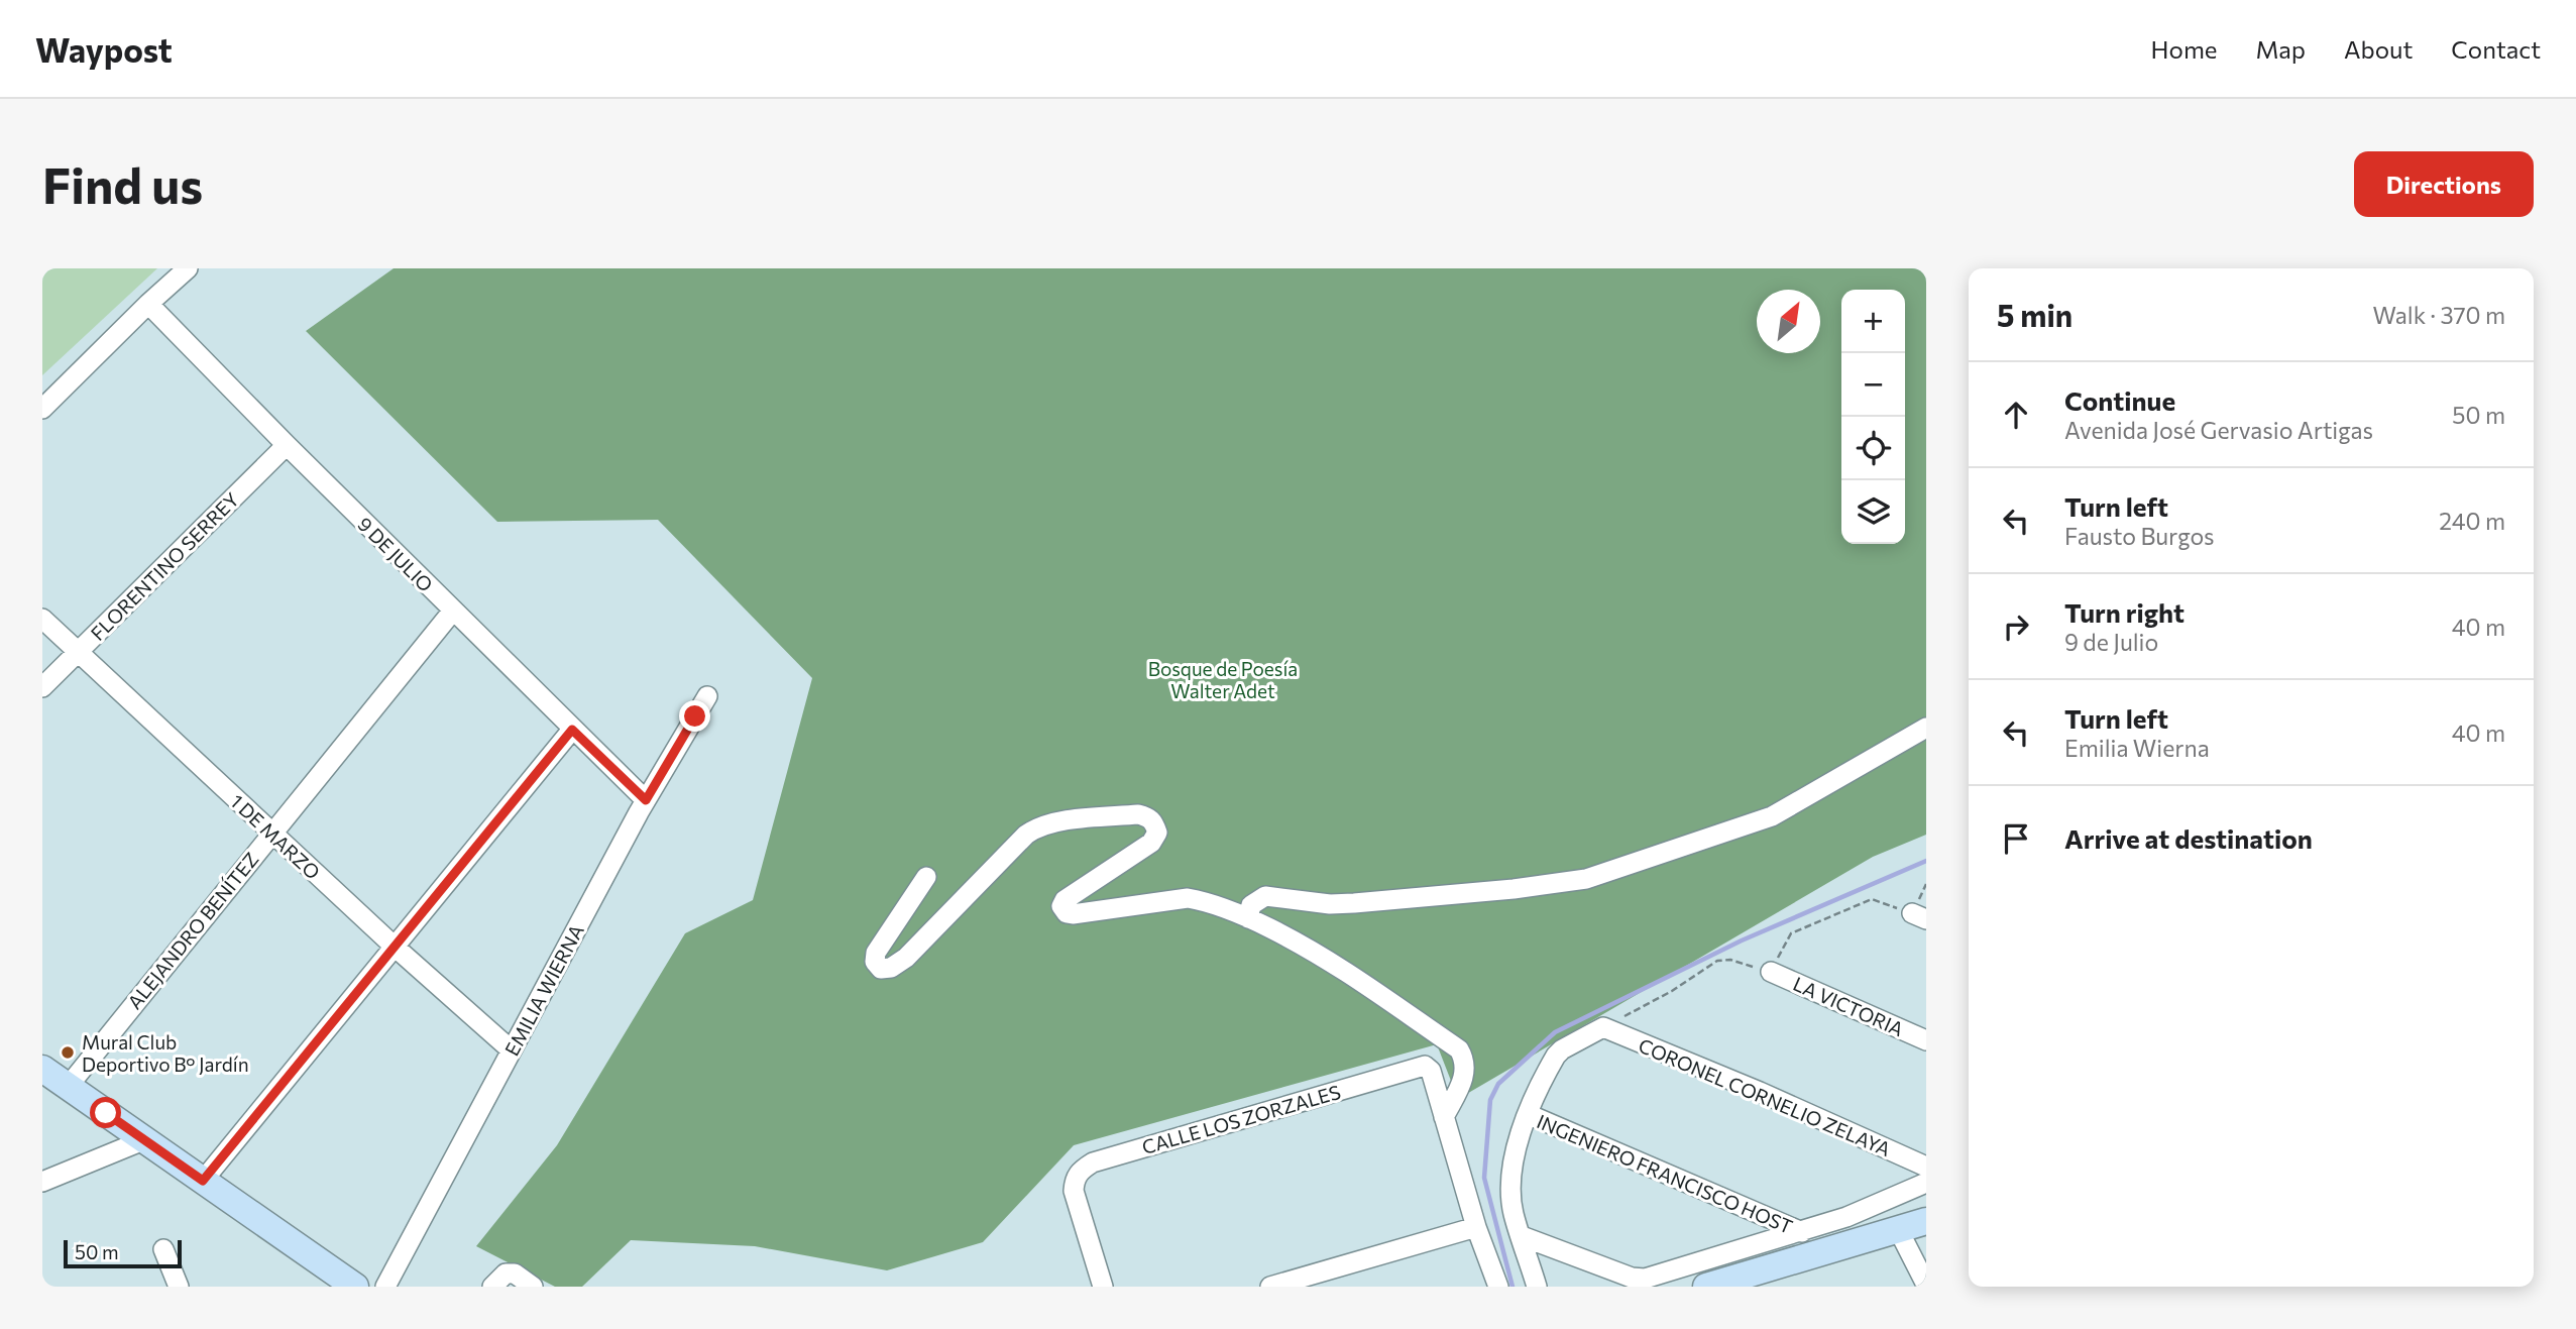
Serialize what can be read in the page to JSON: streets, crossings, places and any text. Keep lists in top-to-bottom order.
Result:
{
  "streets": {
    "street": [
      "9 DE JULIO",
      "FLORENTINO SERREY",
      "1 DE MARZO",
      "ALEJANDRO BENÍTEZ",
      "EMILIA WIERNA",
      "LA VICTORIA",
      "CORONEL CORNELIO ZELAYA",
      "CALLE LOS ZORZALES",
      "INGENIERO FRANCISCO HOST"
    ]
  },
  "crossings": [
    ["9 DE JULIO", "FLORENTINO SERREY"],
    ["9 DE JULIO", "ALEJANDRO BENÍTEZ"],
    ["9 DE JULIO", "EMILIA WIERNA"],
    ["FLORENTINO SERREY", "1 DE MARZO"],
    ["1 DE MARZO", "ALEJANDRO BENÍTEZ"],
    ["1 DE MARZO", "EMILIA WIERNA"]
  ],
  "parks": ["Bosque de Poesía Walter Adet"],
  "places": ["Mural Club Deportivo B° Jardín"],
  "scale_bar": "50 m",
  "north": "top right",
  "page": {
    "header": "Waypost",
    "nav": [
      "Home",
      "Map",
      "About",
      "Contact"
    ],
    "buttons": "Directions",
    "title": "Find us",
    "heading": ["5 min", "Walk · 370 m"],
    "map_buttons": ["+", "−"],
    "list": [
      ["Continue", "Avenida José Gervasio Artigas", "50 m"],
      ["Turn left", "Fausto Burgos", "240 m"],
      ["Turn right", "9 de Julio", "40 m"],
      ["Turn left", "Emilia Wierna", "40 m"],
      "Arrive at destination"
    ],
    "scale": "50 m"
  }
}
